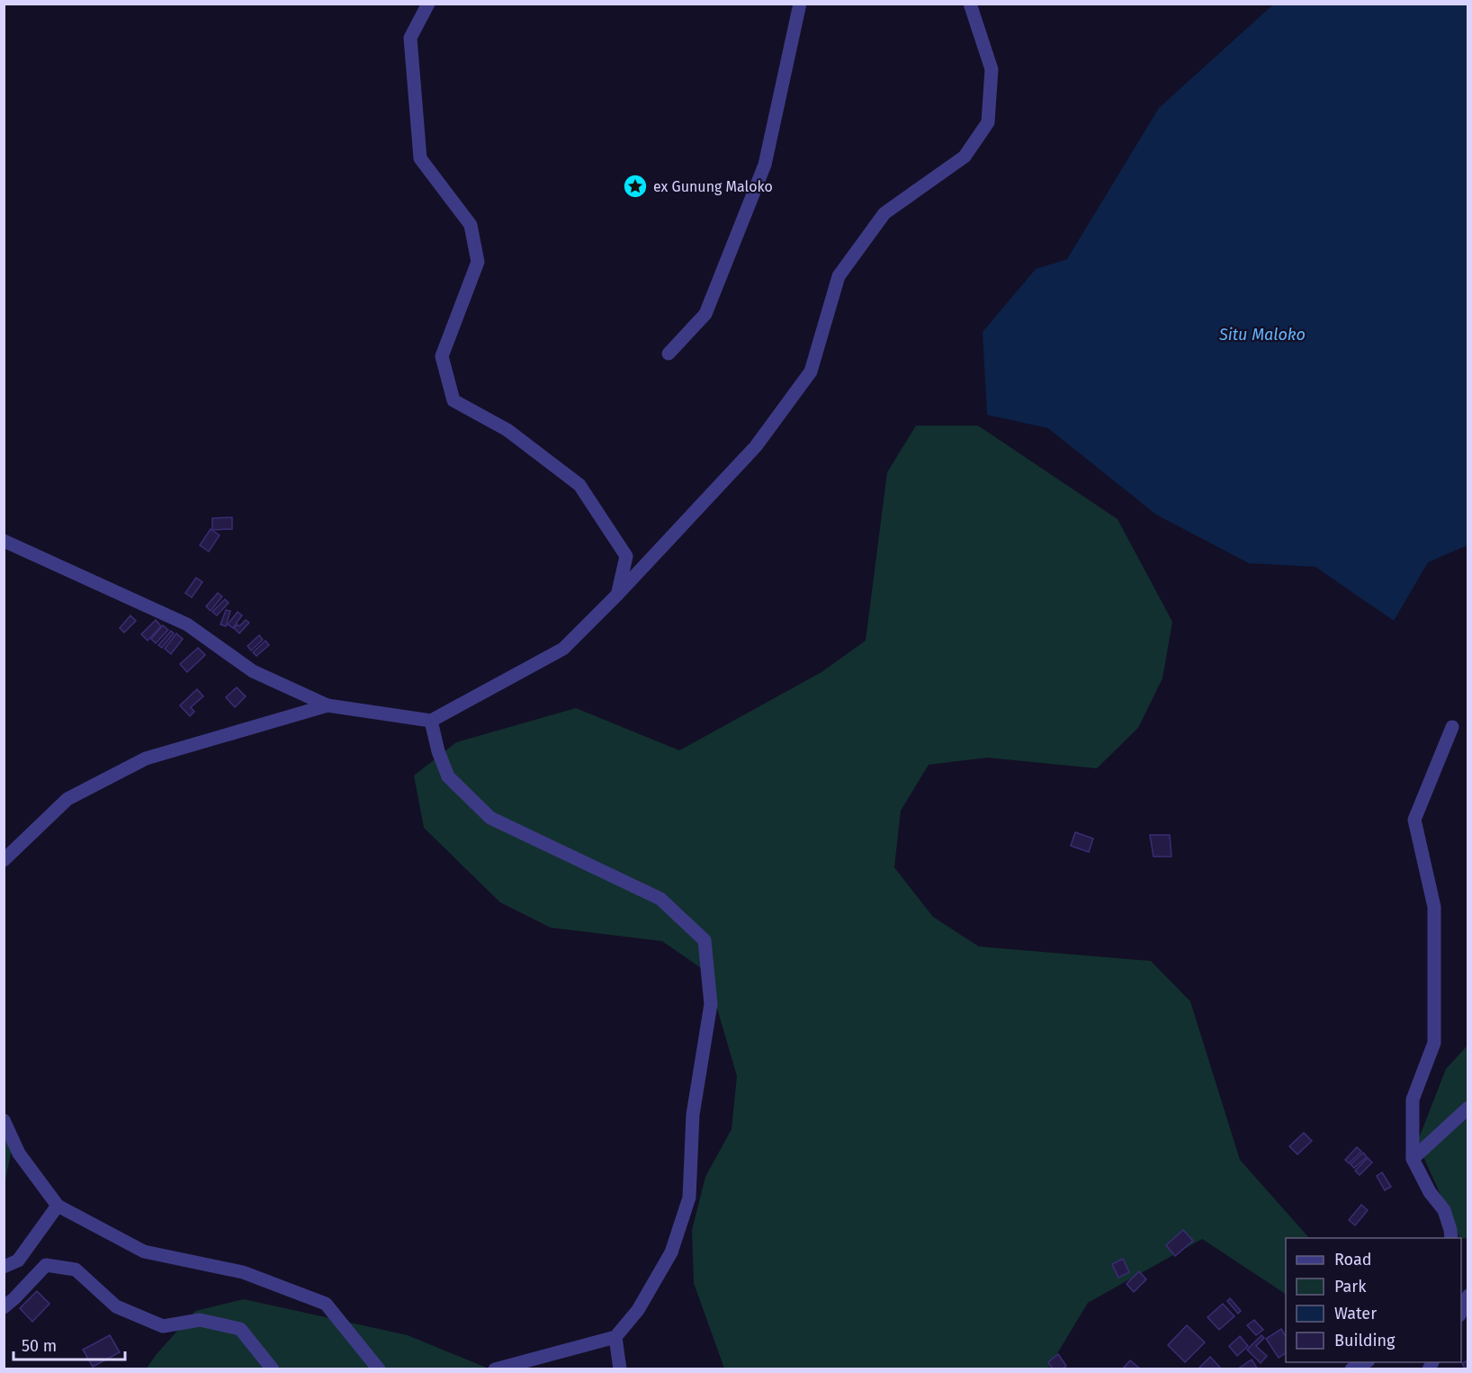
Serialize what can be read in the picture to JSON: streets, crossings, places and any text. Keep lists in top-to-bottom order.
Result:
{
  "water": ["Situ Maloko"],
  "places": {
    "place": ["ex Gunung Maloko"]
  },
  "legend": [
    "Road",
    "Park",
    "Water",
    "Building"
  ],
  "scale_bar": "50 m"
}
